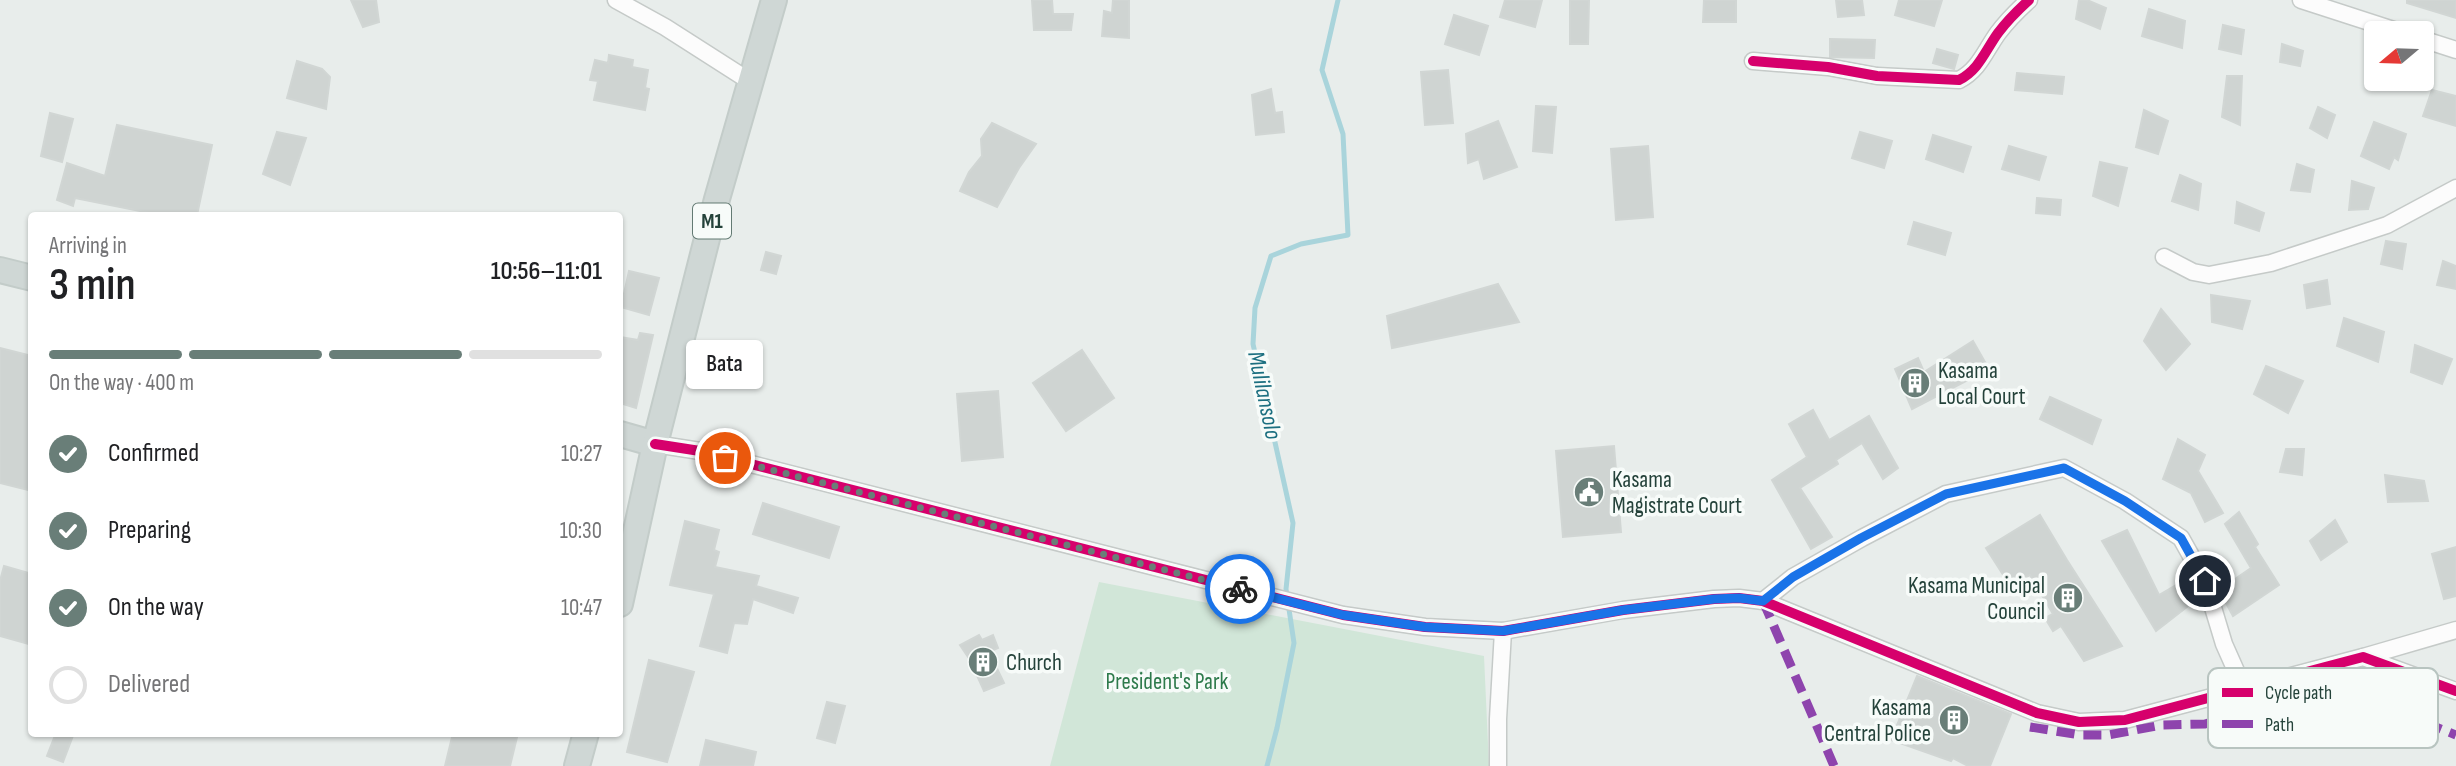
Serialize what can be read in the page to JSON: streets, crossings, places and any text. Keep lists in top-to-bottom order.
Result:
{
  "streets": {
    "main road": ["M1"]
  },
  "water": ["Mulilansolo"],
  "parks": ["President's Park"],
  "places": {
    "building": [
      "Kasama Local Court",
      "Kasama Municipal Council",
      "Church",
      "Kasama Central Police"
    ],
    "other": ["Bata"],
    "public building": ["Kasama Magistrate Court"]
  },
  "legend": ["Cycle path", "Path"],
  "north": "left",
  "page": {
    "heading": ["3 min", "Arriving in", "10:56–11:01"],
    "bar": "On the way · 400 m",
    "bubble": "Bata",
    "list": [
      ["Confirmed", "10:27"],
      ["Preparing", "10:30"],
      ["On the way", "10:47"],
      "Delivered"
    ]
  }
}
